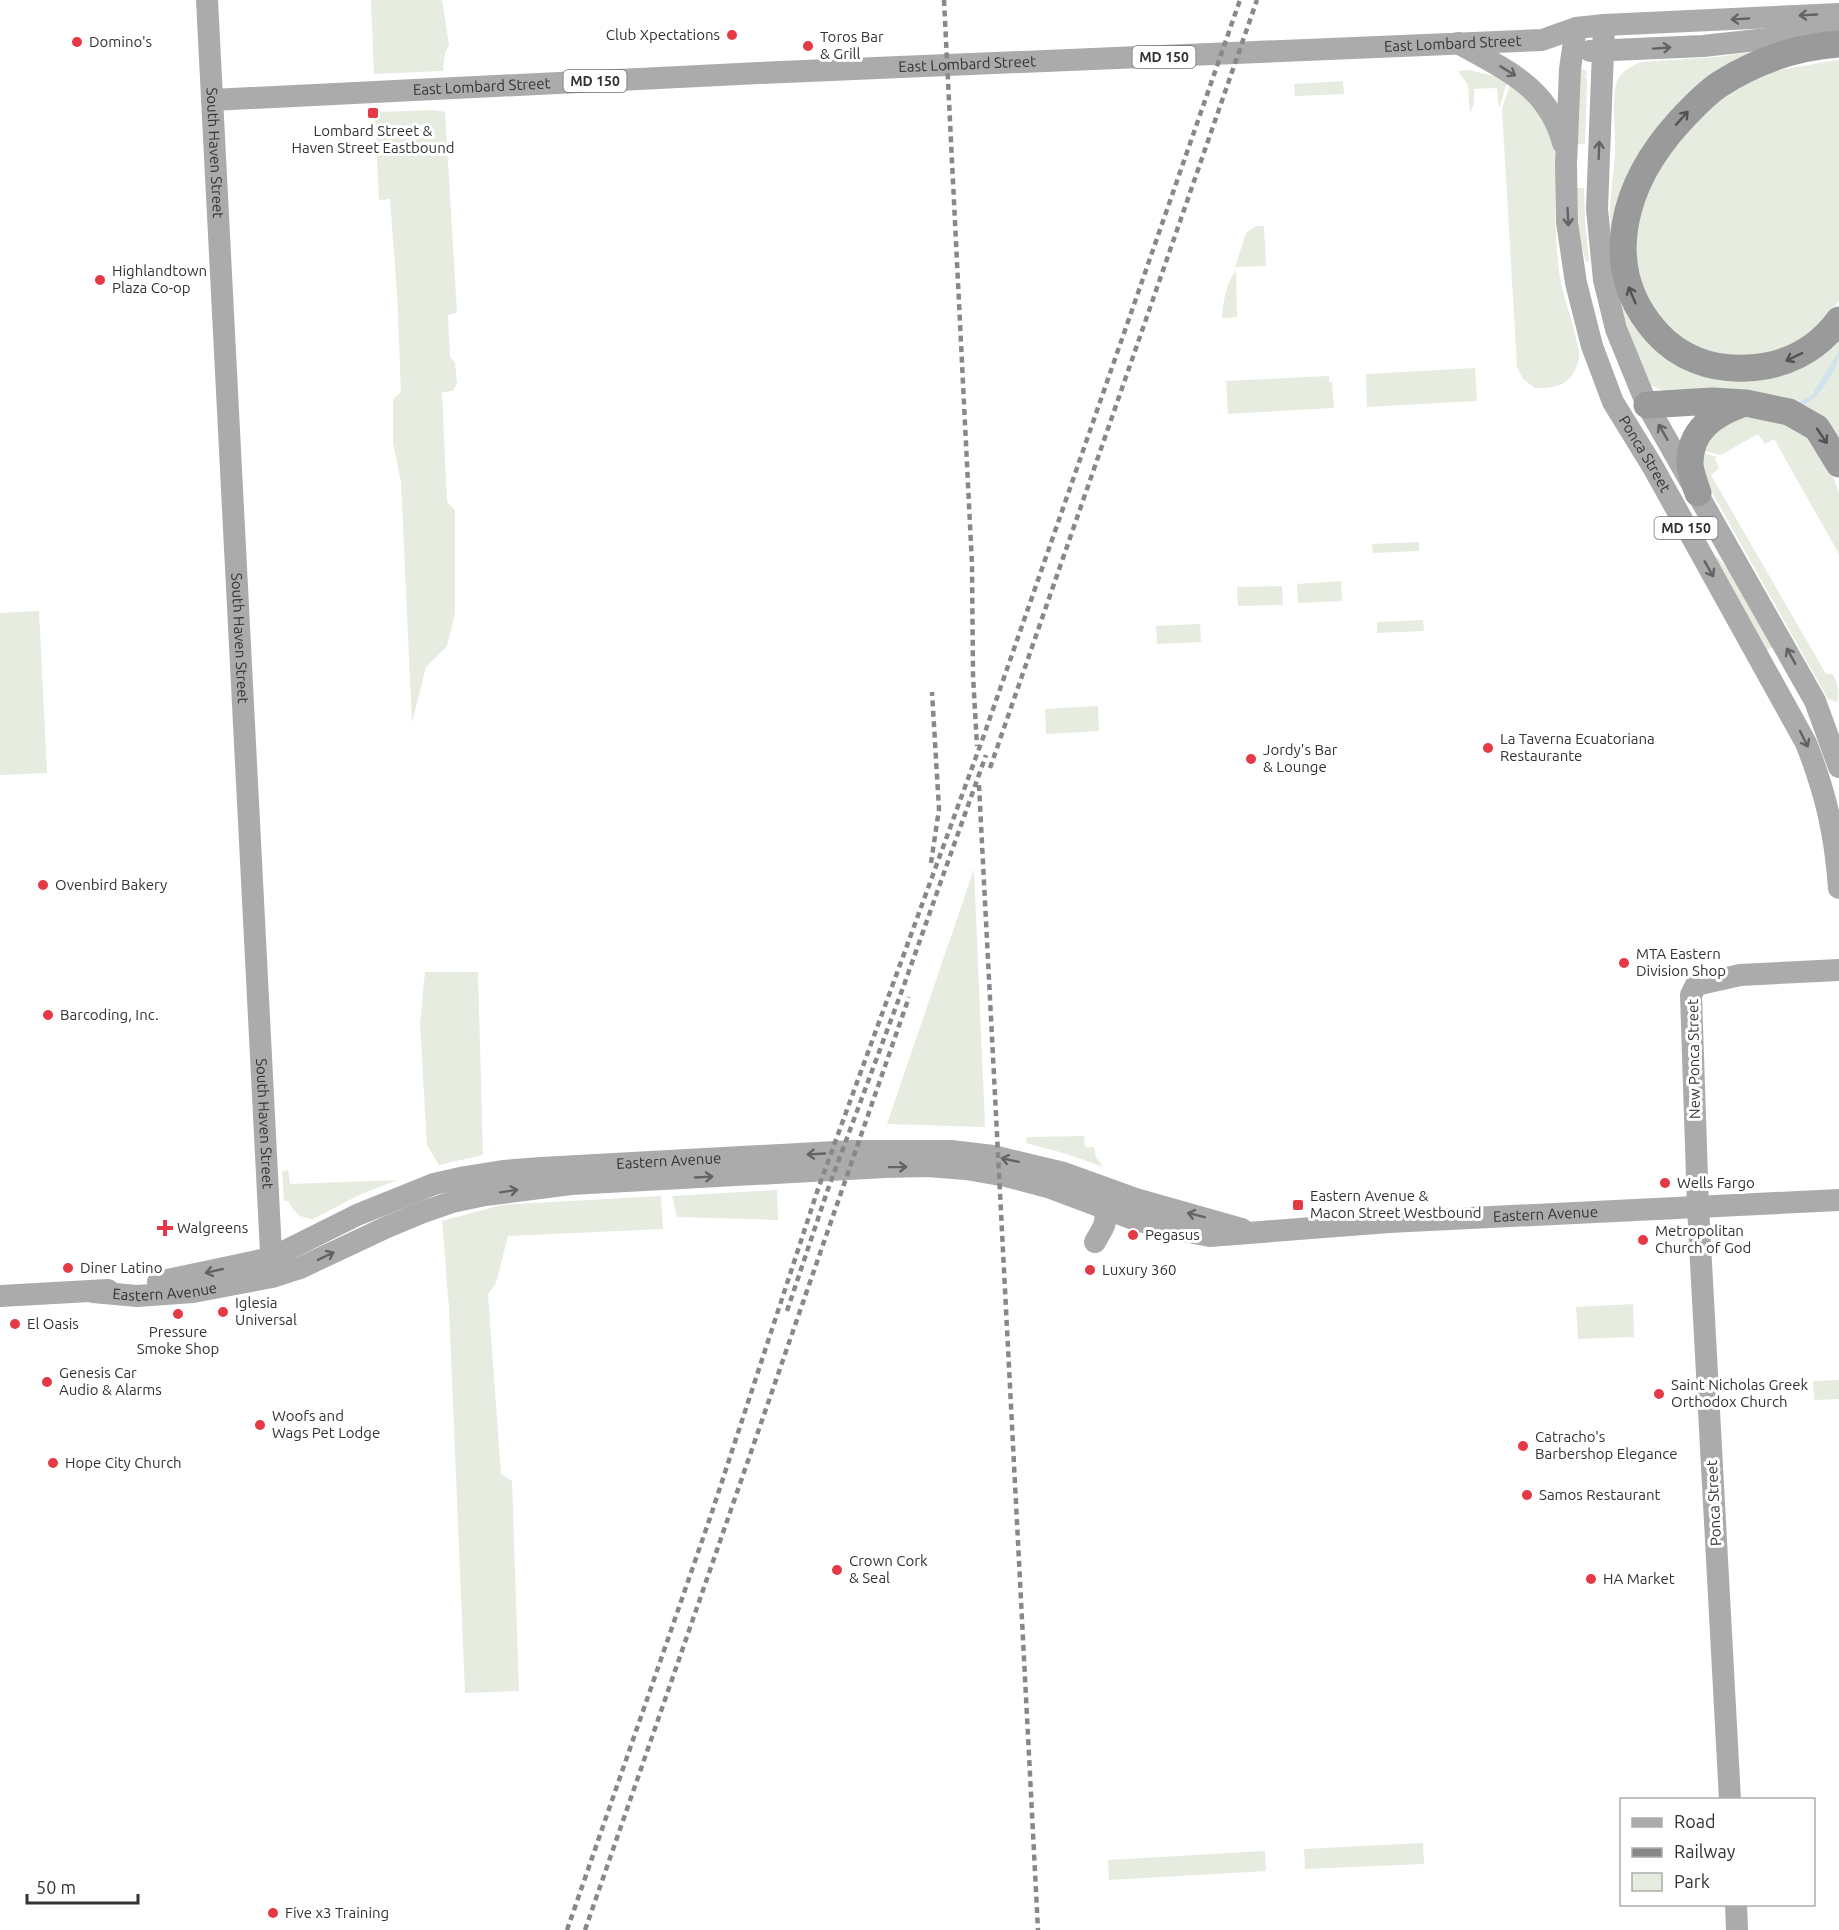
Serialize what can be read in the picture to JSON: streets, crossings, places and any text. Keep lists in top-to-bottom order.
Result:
{
  "streets": {
    "main road": [
      "East Lombard Street",
      "MD 150",
      "South Haven Street",
      "Ponca Street",
      "New Ponca Street",
      "Eastern Avenue"
    ]
  },
  "crossings": [
    ["East Lombard Street", "MD 150"],
    ["East Lombard Street", "South Haven Street"],
    ["East Lombard Street", "Ponca Street"],
    ["MD 150", "Ponca Street"],
    ["South Haven Street", "Eastern Avenue"],
    ["Ponca Street", "New Ponca Street"],
    ["Ponca Street", "Eastern Avenue"],
    ["New Ponca Street", "Eastern Avenue"]
  ],
  "places": {
    "other": [
      "Club Xpectations",
      "Domino's",
      "Toros Bar & Grill",
      "Highlandtown Plaza Co-op",
      "La Taverna Ecuatoriana Restaurante",
      "Jordy's Bar & Lounge",
      "Ovenbird Bakery",
      "MTA Eastern Division Shop",
      "Barcoding, Inc.",
      "Wells Fargo",
      "Pegasus",
      "Metropolitan Church of God",
      "Diner Latino",
      "Luxury 360",
      "Iglesia Universal",
      "Pressure Smoke Shop",
      "El Oasis",
      "Genesis Car Audio & Alarms",
      "Saint Nicholas Greek Orthodox Church",
      "Woofs and Wags Pet Lodge",
      "Catracho's Barbershop Elegance",
      "Hope City Church",
      "Samos Restaurant",
      "Crown Cork & Seal",
      "HA Market",
      "Five x3 Training"
    ],
    "transit": ["Lombard Street & Haven Street Eastbound", "Eastern Avenue & Macon Street Westbound"],
    "health": ["Walgreens"]
  },
  "legend": ["Road", "Railway", "Park"],
  "scale_bar": "50 m"
}
